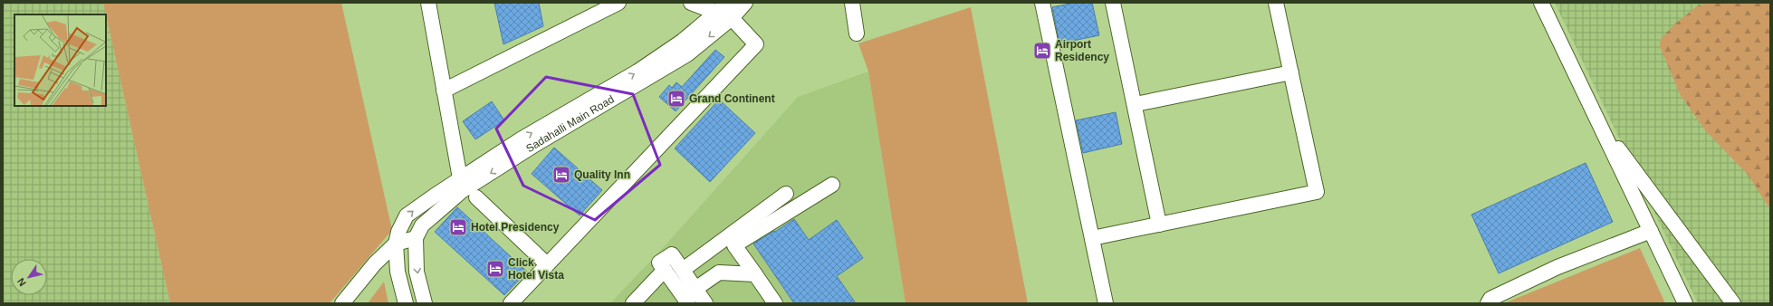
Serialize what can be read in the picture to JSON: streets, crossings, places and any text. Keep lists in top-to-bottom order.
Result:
{
  "streets": {
    "street": ["Sadahalli Main Road"]
  },
  "places": {
    "hotel": [
      "Airport Residency",
      "Grand Continent",
      "Quality Inn",
      "Hotel Presidency",
      "Click Hotel Vista"
    ]
  },
  "north": "bottom left"
}
